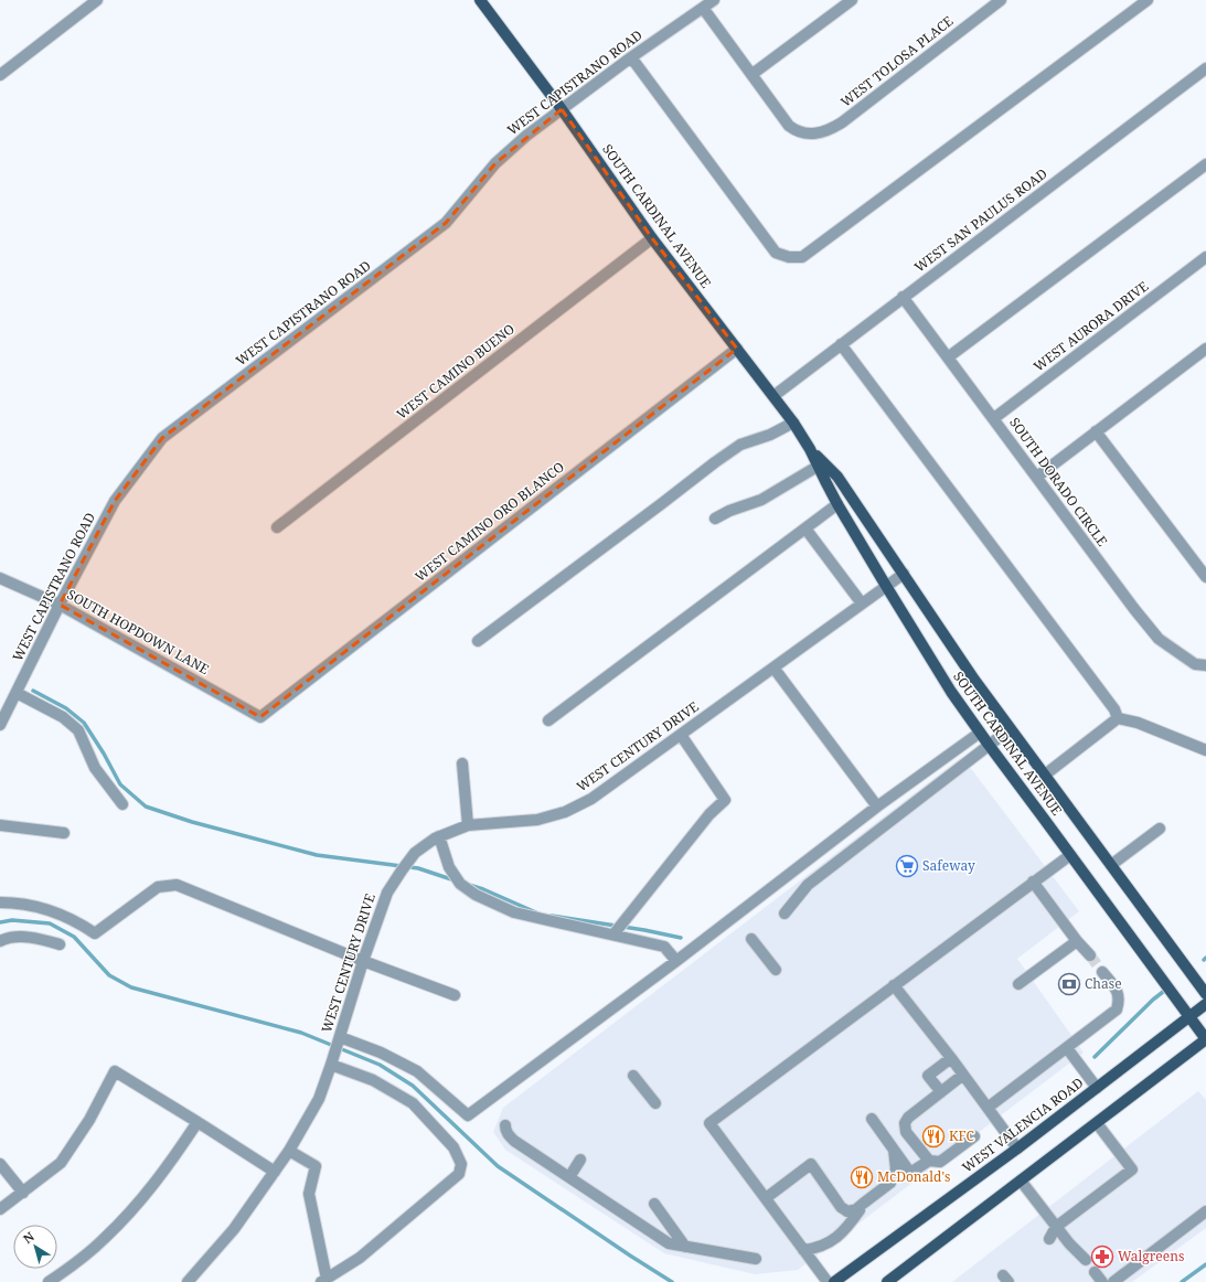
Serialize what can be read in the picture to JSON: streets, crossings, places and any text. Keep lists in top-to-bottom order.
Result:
{
  "streets": {
    "main road": ["SOUTH CARDINAL AVENUE", "WEST VALENCIA ROAD"],
    "street": [
      "WEST TOLOSA PLACE",
      "WEST CAPISTRANO ROAD",
      "WEST SAN PAULUS ROAD",
      "WEST AURORA DRIVE",
      "WEST CAMINO BUENO",
      "SOUTH DORADO CIRCLE",
      "WEST CAMINO ORO BLANCO",
      "SOUTH HOPDOWN LANE",
      "WEST CENTURY DRIVE"
    ]
  },
  "crossings": [
    ["WEST CAPISTRANO ROAD", "SOUTH CARDINAL AVENUE"],
    ["WEST CAPISTRANO ROAD", "SOUTH HOPDOWN LANE"],
    ["SOUTH CARDINAL AVENUE", "WEST SAN PAULUS ROAD"],
    ["SOUTH CARDINAL AVENUE", "WEST CAMINO BUENO"],
    ["SOUTH CARDINAL AVENUE", "WEST CAMINO ORO BLANCO"],
    ["SOUTH CARDINAL AVENUE", "WEST CENTURY DRIVE"],
    ["SOUTH CARDINAL AVENUE", "WEST VALENCIA ROAD"],
    ["WEST SAN PAULUS ROAD", "SOUTH DORADO CIRCLE"],
    ["WEST AURORA DRIVE", "SOUTH DORADO CIRCLE"],
    ["WEST CAMINO ORO BLANCO", "SOUTH HOPDOWN LANE"]
  ],
  "places": {
    "supermarket": ["Safeway"],
    "bank": ["Chase"],
    "restaurant": ["KFC", "McDonald's"],
    "pharmacy": ["Walgreens"]
  },
  "north": "top left"
}
